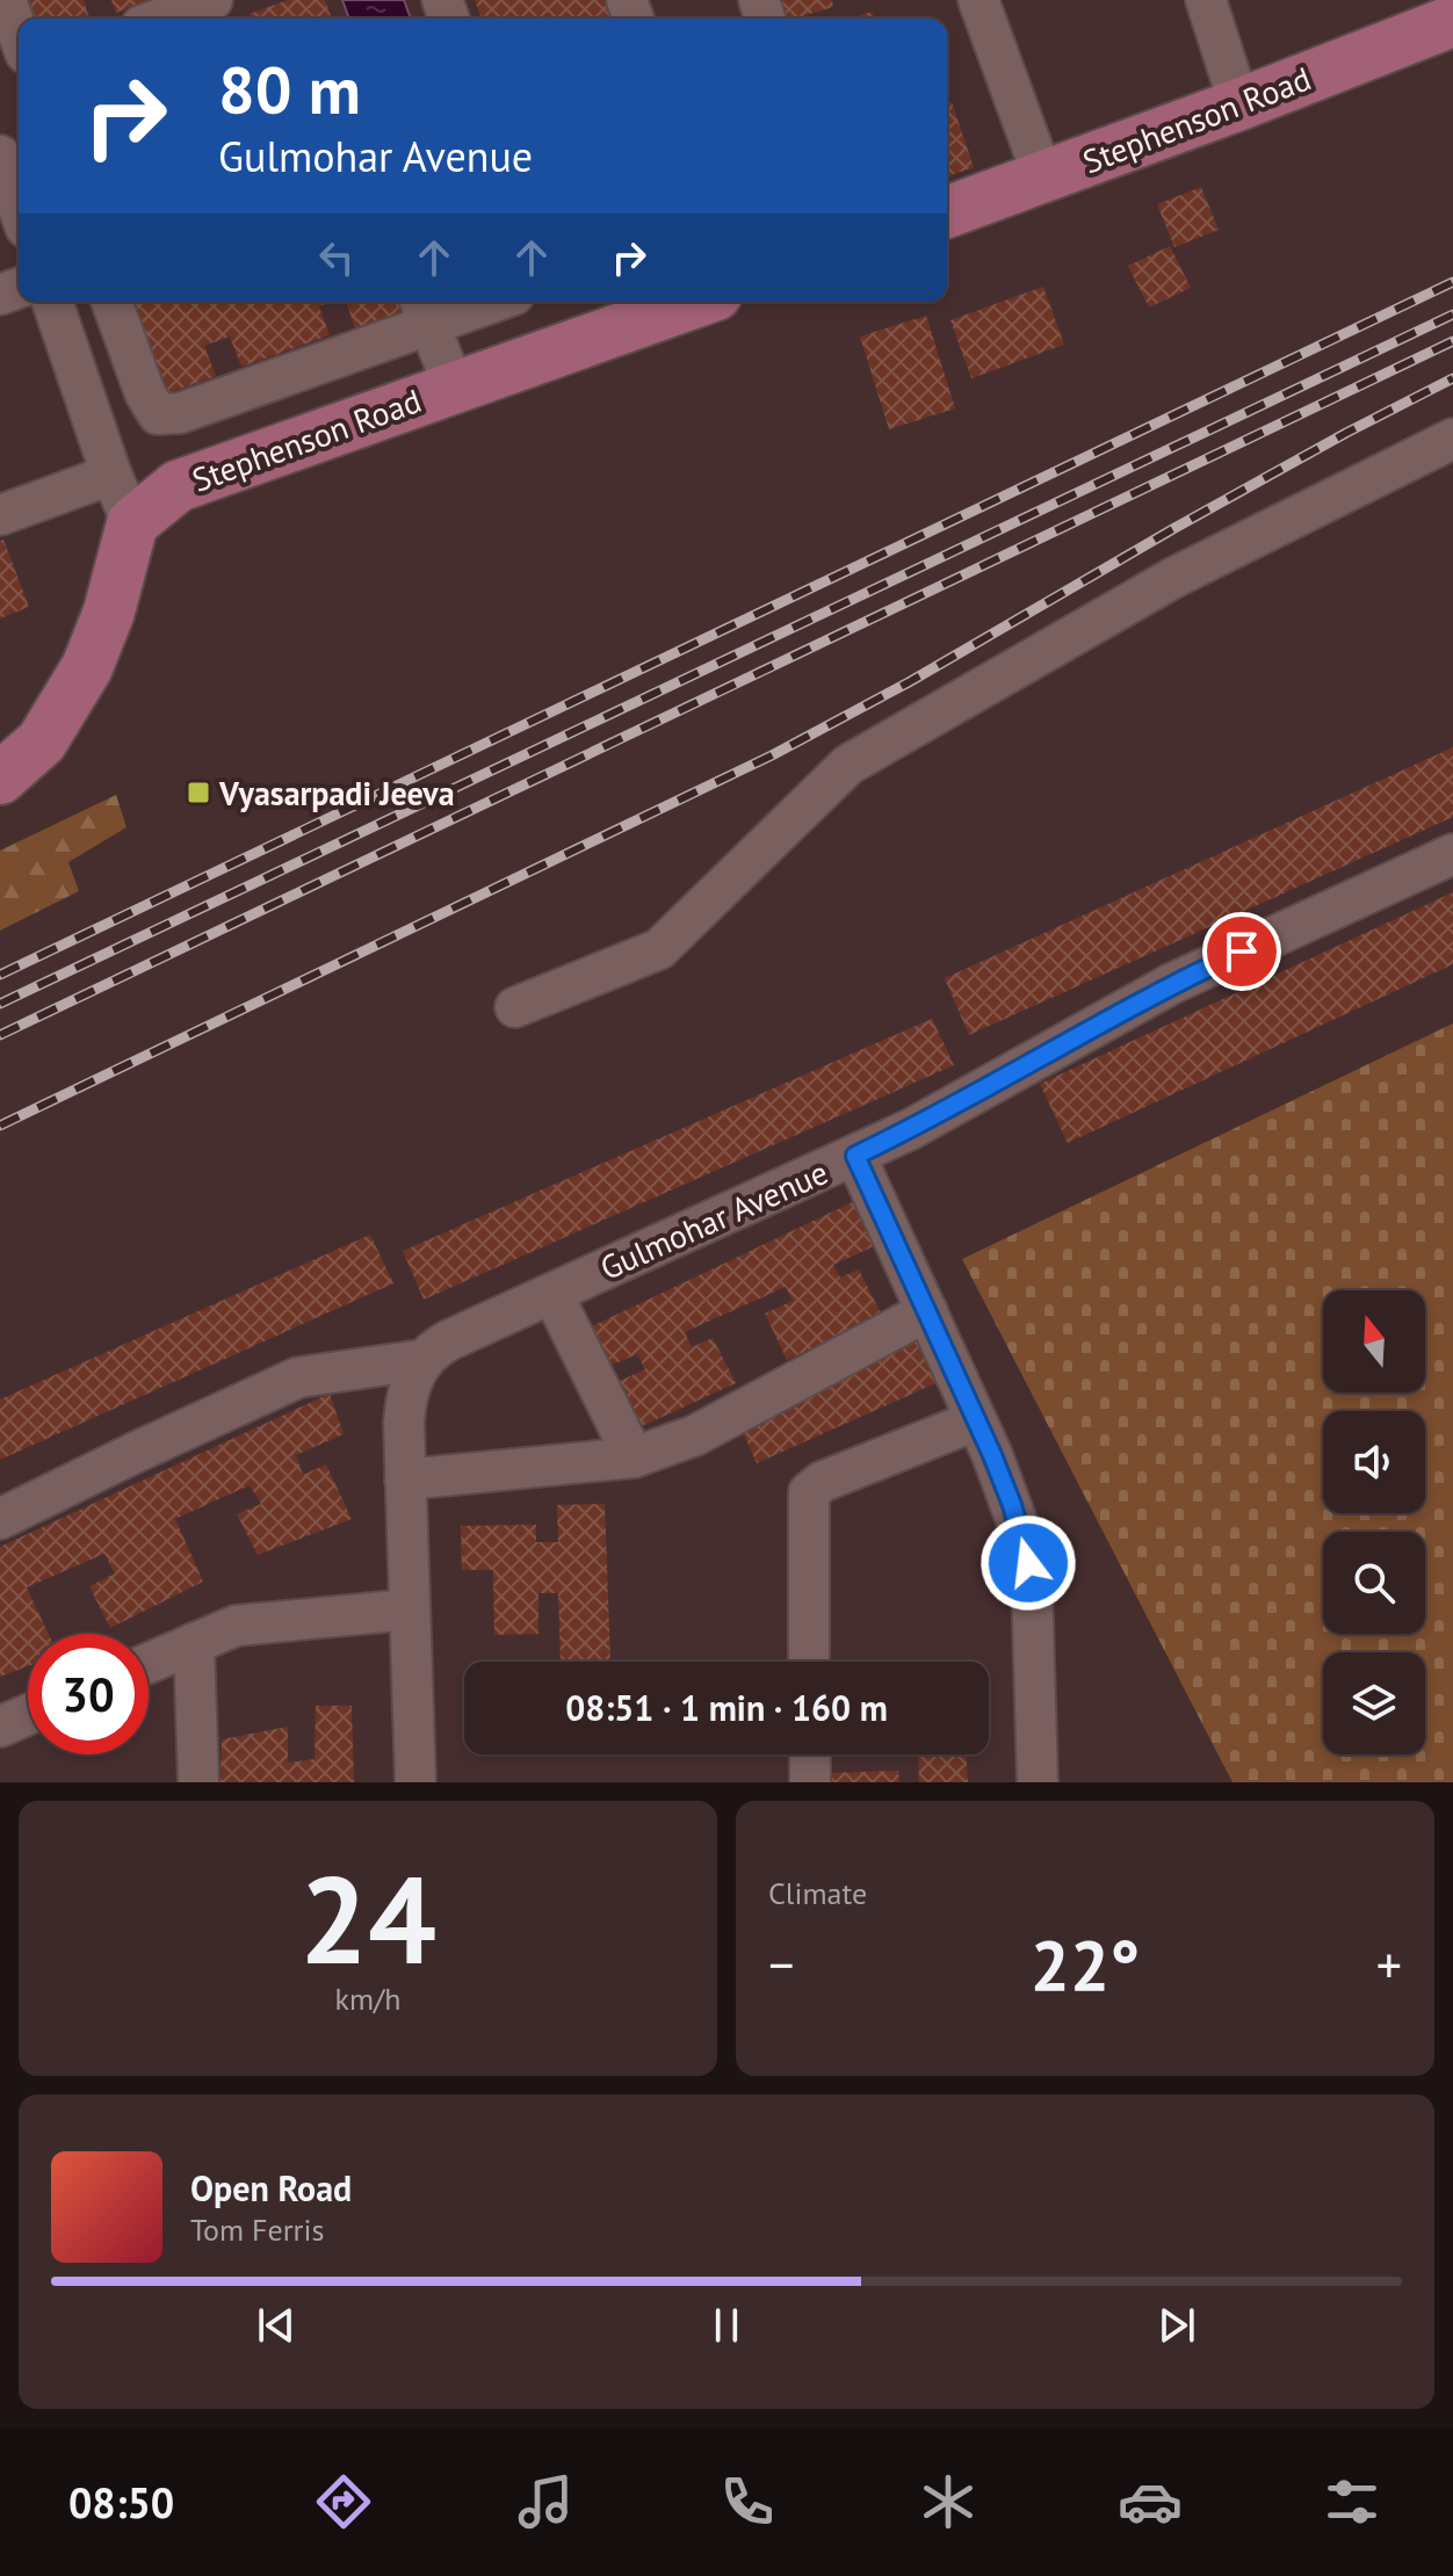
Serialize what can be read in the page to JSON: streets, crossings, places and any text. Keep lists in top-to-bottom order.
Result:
{
  "streets": {
    "main road": ["Stephenson Road"],
    "street": ["Gulmohar Avenue"]
  },
  "places": {
    "transit": ["Vyasarpadi Jeeva"]
  },
  "north": "top",
  "page": {
    "turn": ["80 m", "Gulmohar Avenue"],
    "limit": "30",
    "trip": "08:51 · 1 min · 160 m",
    "tile": [
      ["24", "km/h"],
      "Climate"
    ],
    "heat": ["−", "22°", "+"],
    "song": ["Open Road", "Tom Ferris"],
    "tabs": "08:50"
  }
}
